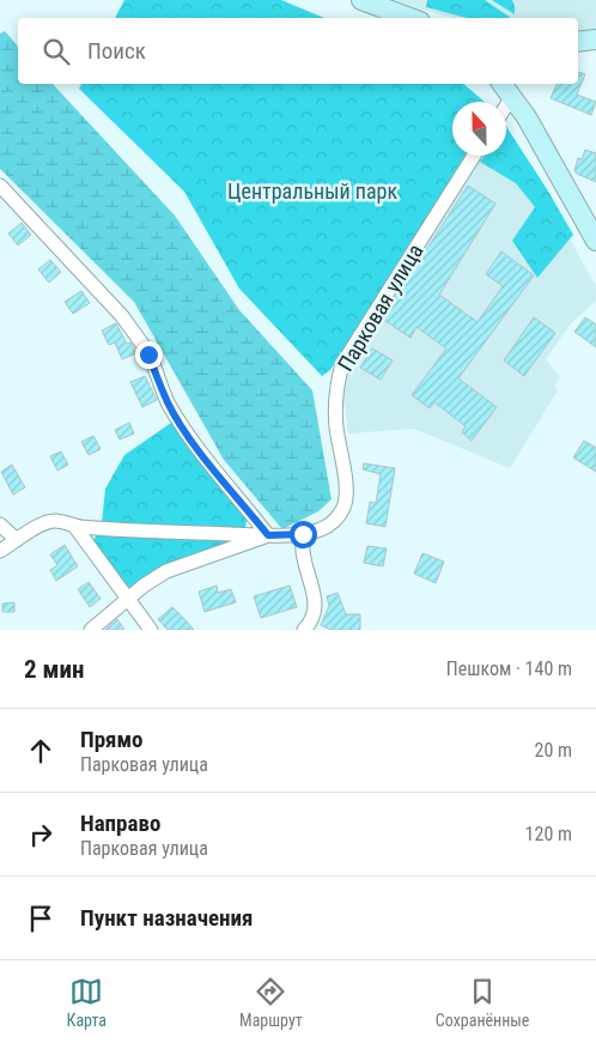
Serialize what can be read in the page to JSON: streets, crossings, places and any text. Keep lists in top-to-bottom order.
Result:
{
  "streets": {
    "street": ["Парковая улица"]
  },
  "parks": ["Центральный парк"],
  "north": "top",
  "page": {
    "search": "Поиск",
    "heading": ["2 мин", "Пешком · 140 m"],
    "list": [
      ["Прямо", "Парковая улица", "20 m"],
      ["Направо", "Парковая улица", "120 m"],
      "Пункт назначения"
    ],
    "nav": ["Карта", "Маршрут", "Сохранённые"]
  }
}
